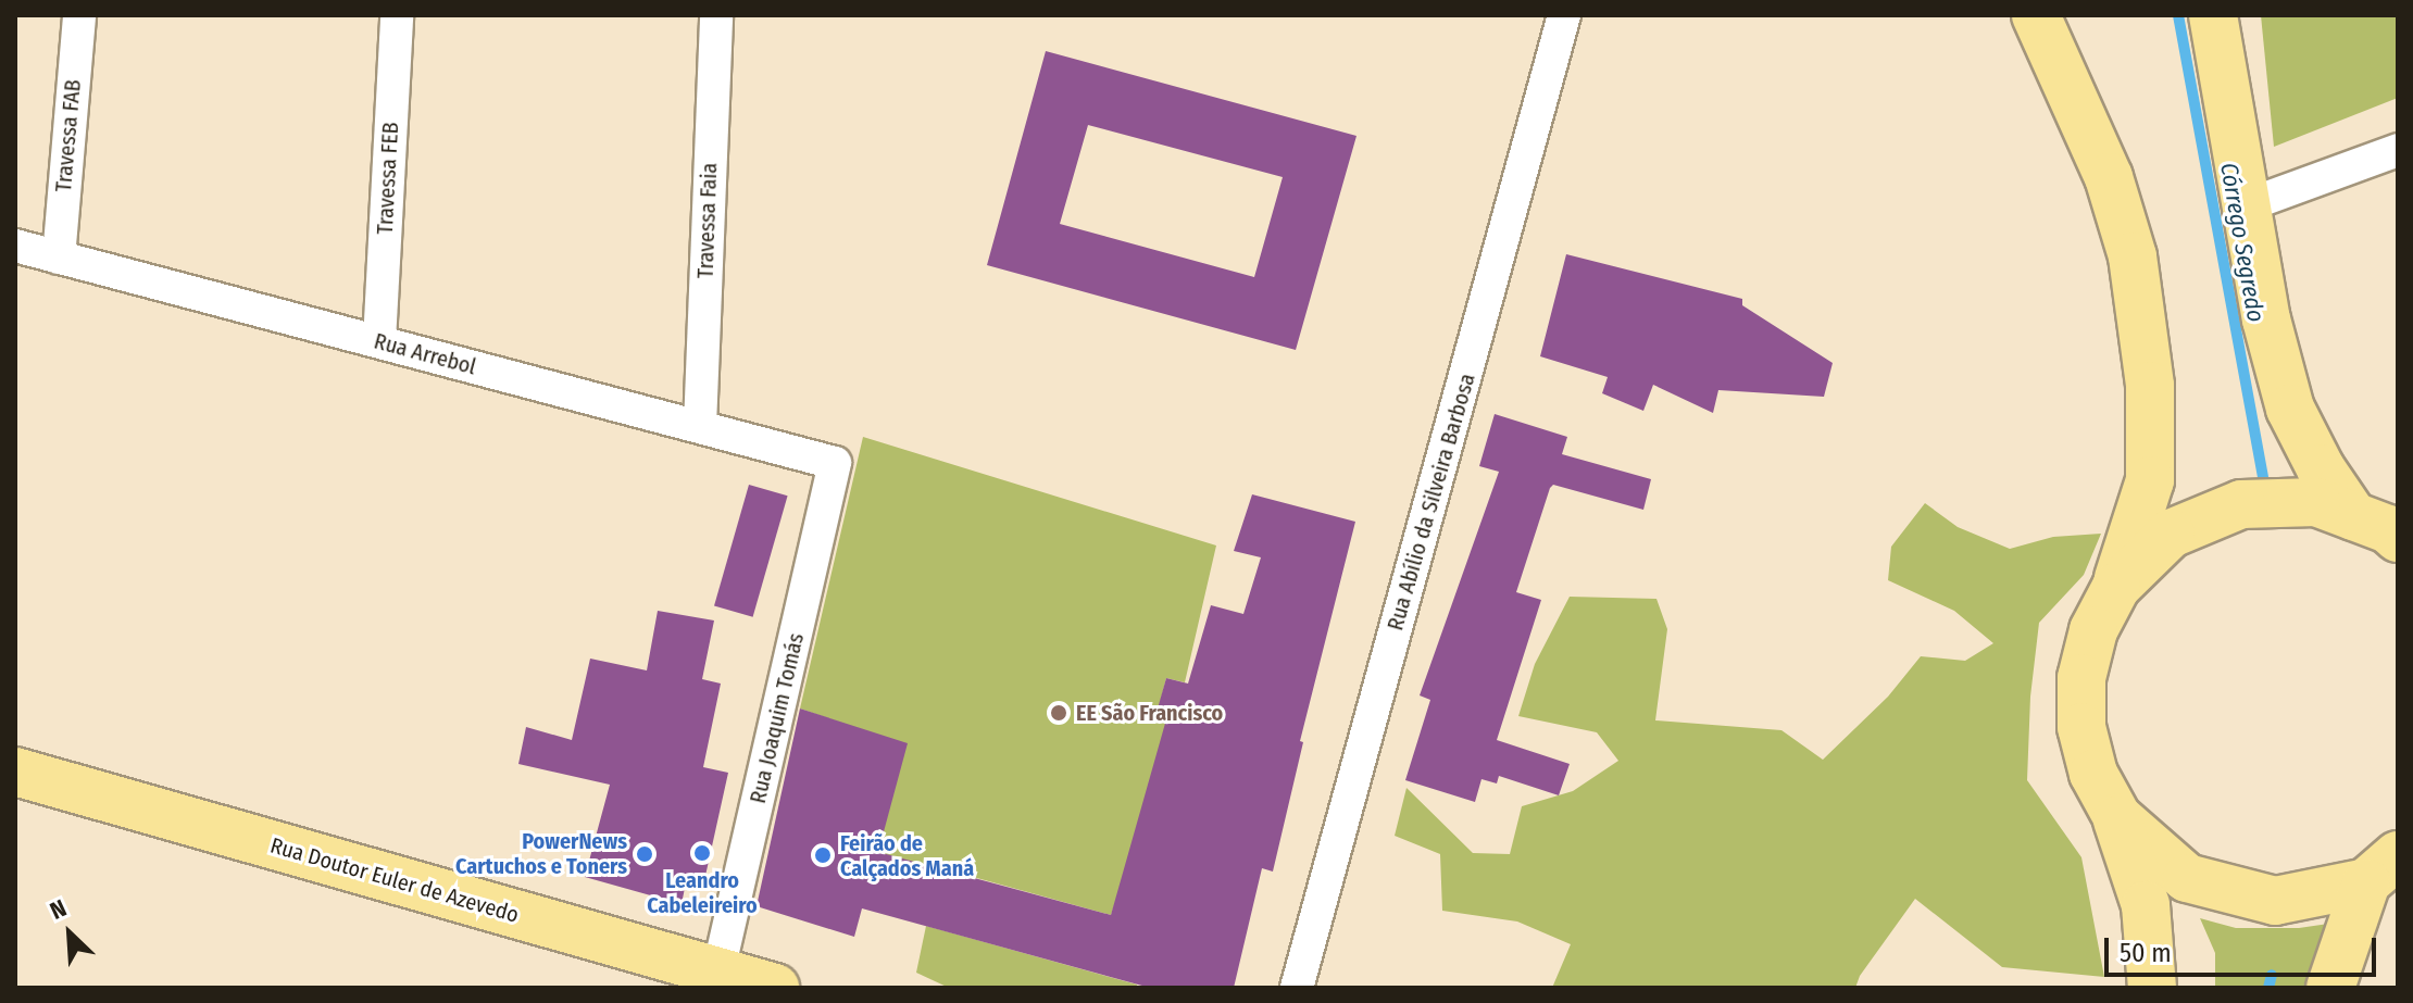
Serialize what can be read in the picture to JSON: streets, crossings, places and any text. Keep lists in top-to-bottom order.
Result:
{
  "streets": {
    "main road": ["Rua Doutor Euler de Azevedo"],
    "street": [
      "Travessa FAB",
      "Travessa FEB",
      "Travessa Faia",
      "Rua Arrebol",
      "Rua Abílio da Silveira Barbosa",
      "Rua Joaquim Tomás"
    ]
  },
  "crossings": [
    ["Travessa FAB", "Rua Arrebol"],
    ["Travessa FEB", "Rua Arrebol"],
    ["Travessa Faia", "Rua Arrebol"],
    ["Rua Arrebol", "Rua Joaquim Tomás"],
    ["Rua Joaquim Tomás", "Rua Doutor Euler de Azevedo"]
  ],
  "water": ["Córrego Segredo"],
  "places": [
    "EE São Francisco",
    "Leandro Cabeleireiro",
    "PowerNews Cartuchos e Toners",
    "Feirão de Calçados Maná"
  ],
  "scale_bar": "50 m",
  "north": "top left"
}
